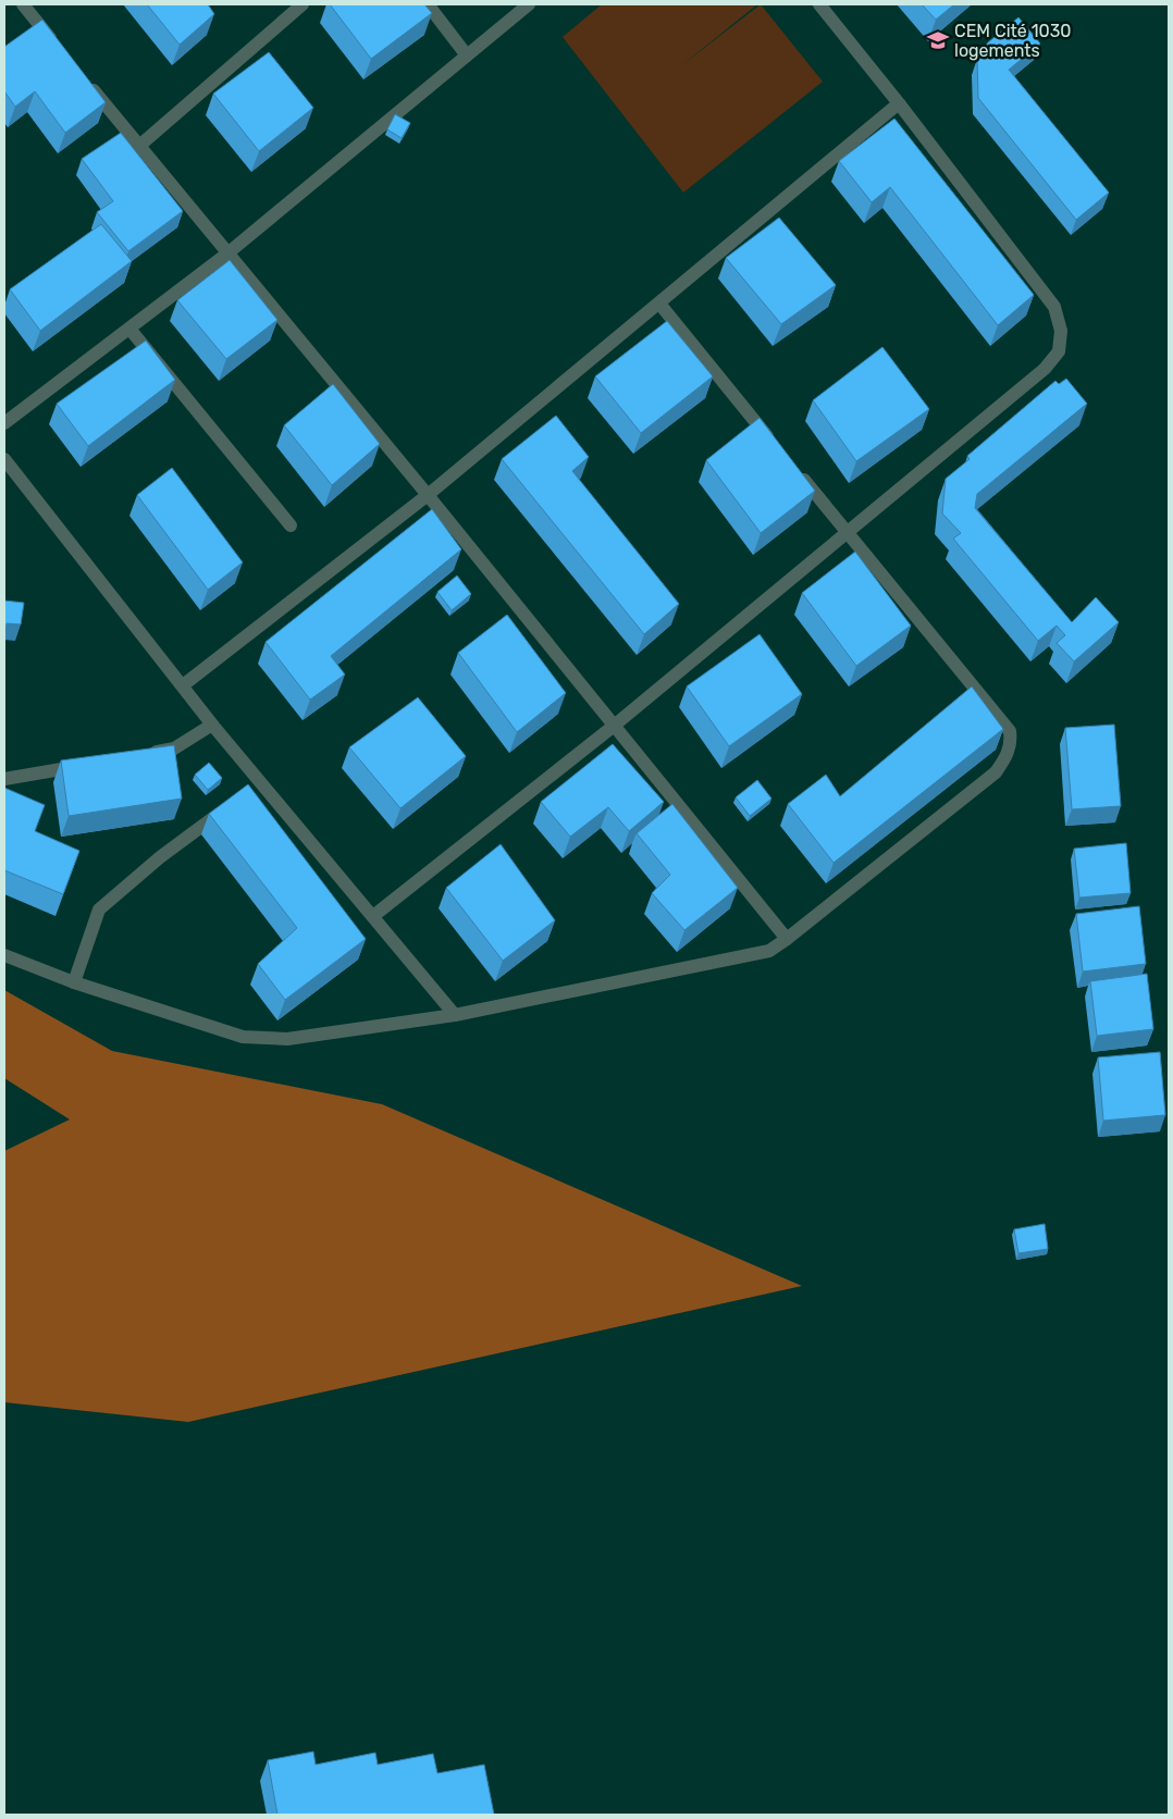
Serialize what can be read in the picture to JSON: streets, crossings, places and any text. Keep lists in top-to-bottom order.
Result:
{
  "places": {
    "school or university": ["CEM Cité 1030 logements"]
  }
}
